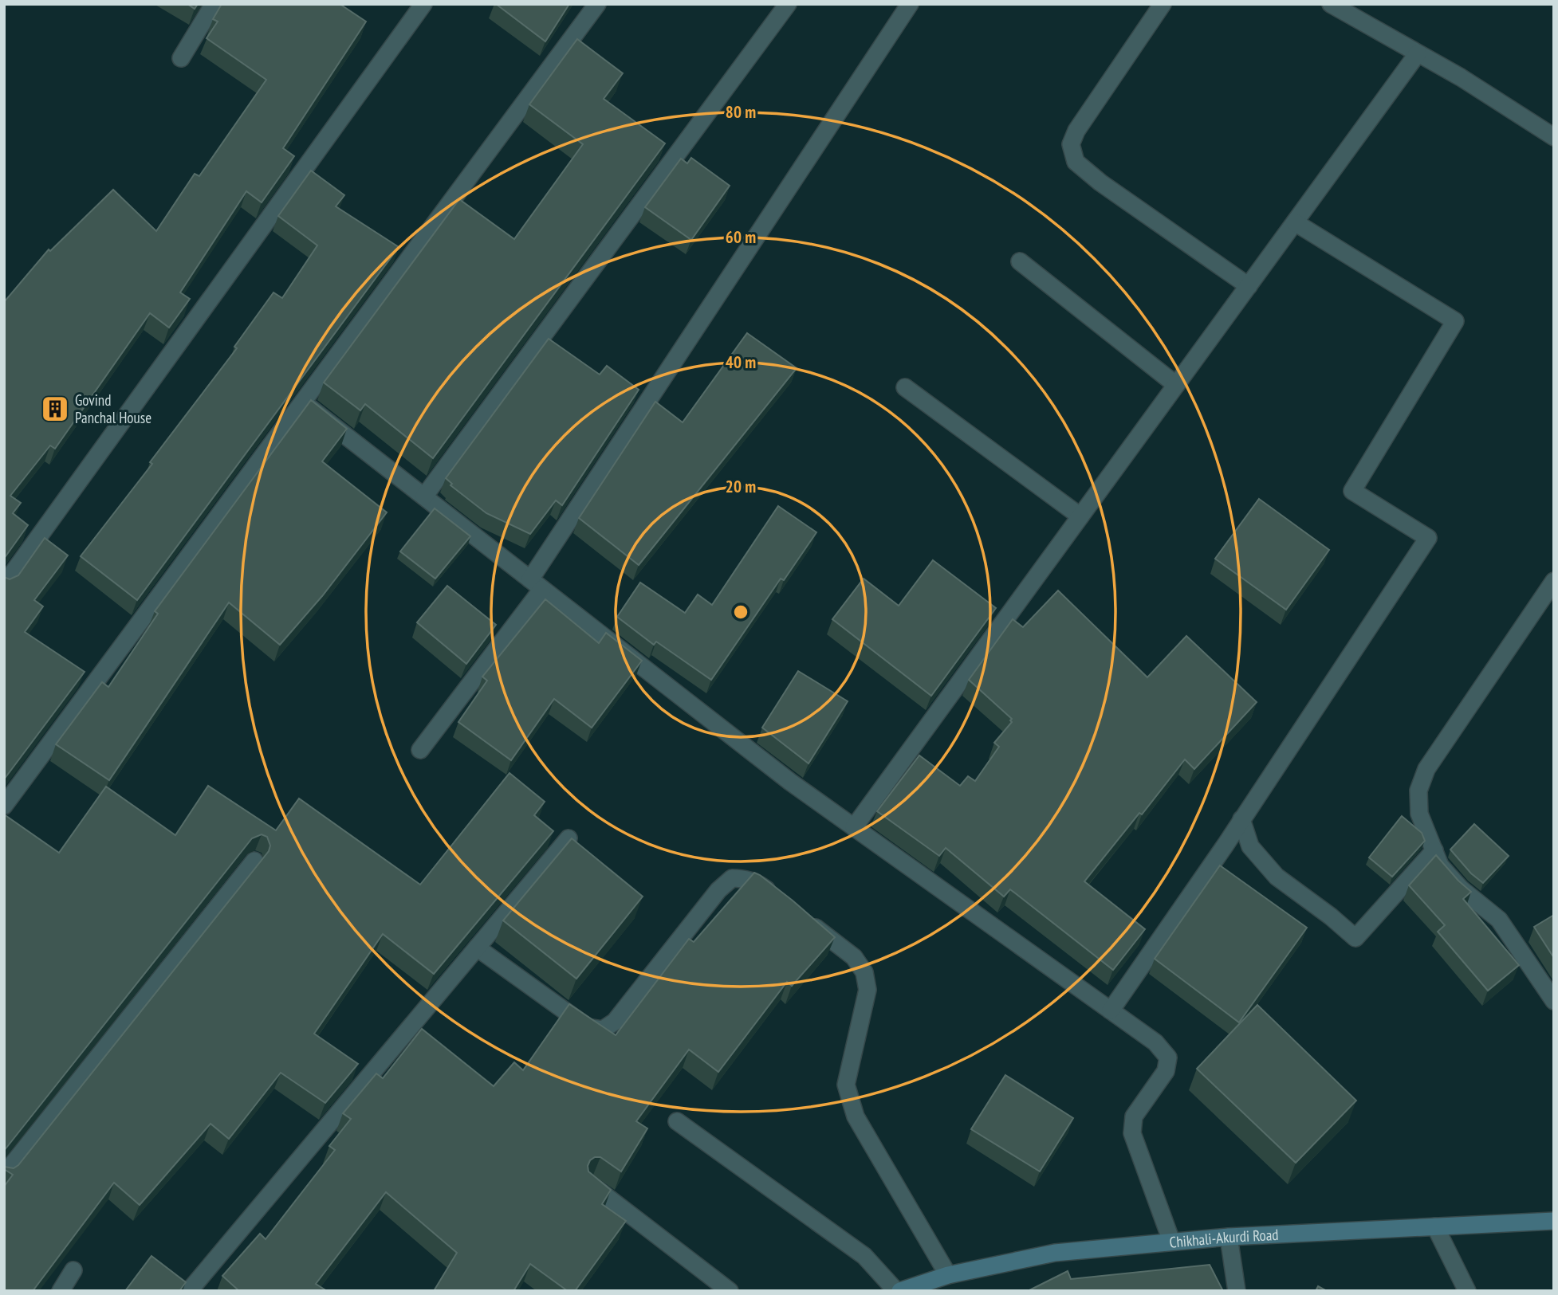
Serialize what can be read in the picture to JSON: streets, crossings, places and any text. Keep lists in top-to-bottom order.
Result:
{
  "streets": {
    "main road": ["Chikhali-Akurdi Road"]
  },
  "places": {
    "building": ["Govind Panchal House"]
  },
  "rings": [
    "80 m",
    "60 m",
    "40 m",
    "20 m"
  ]
}
